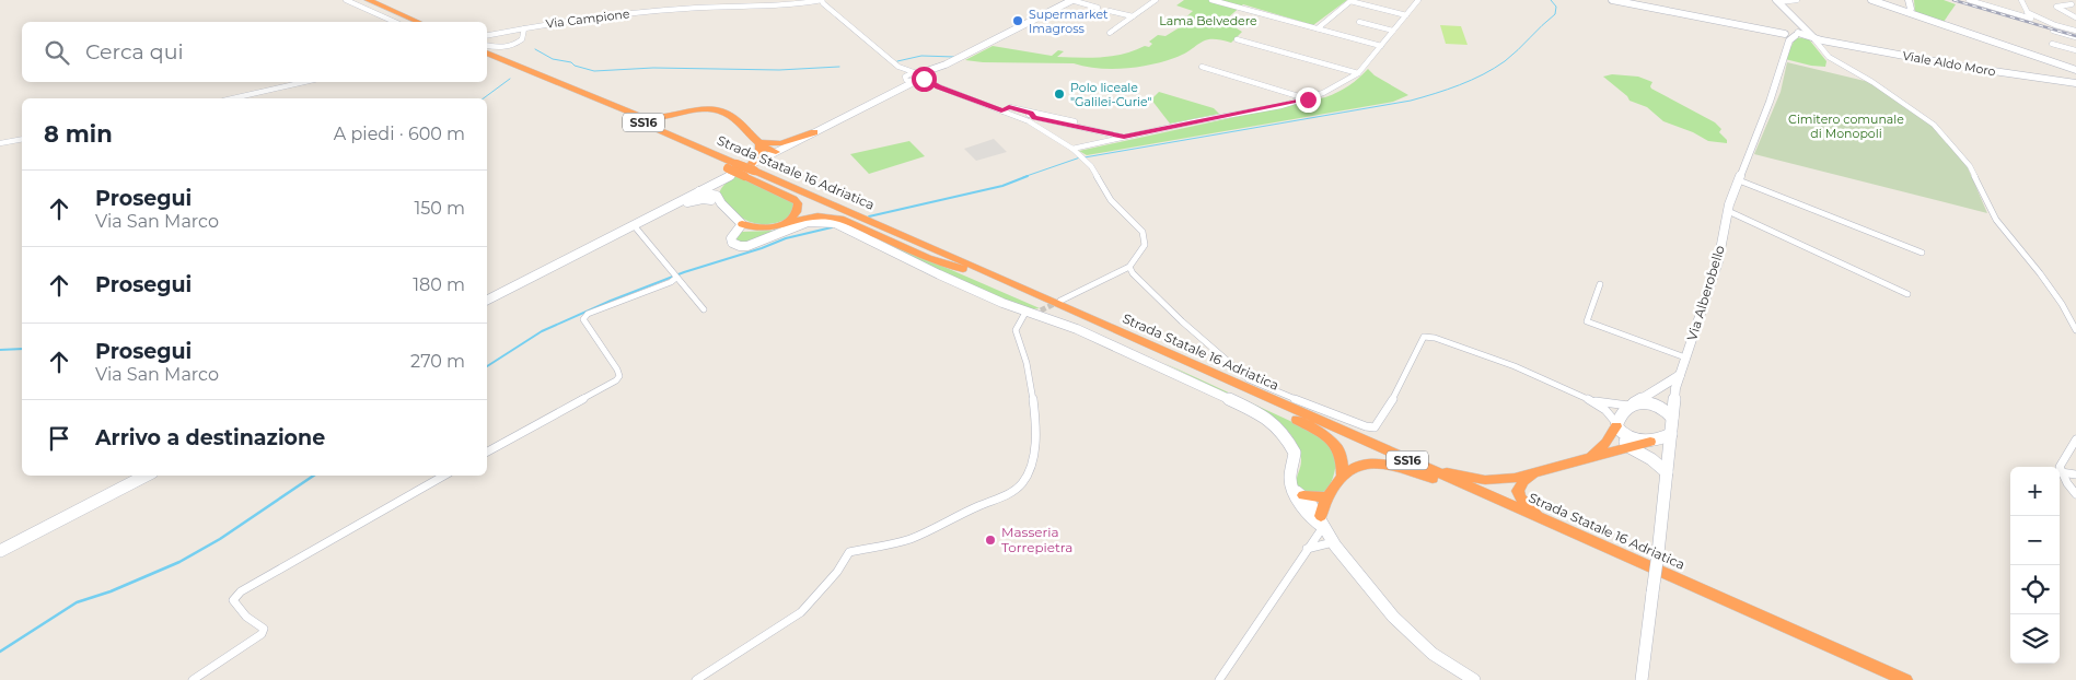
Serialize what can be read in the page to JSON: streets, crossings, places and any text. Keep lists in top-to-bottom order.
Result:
{
  "streets": {
    "highway": ["SS16", "Strada Statale 16 Adriatica"],
    "main road": ["Viale Aldo Moro", "Via Alberobello"],
    "street": ["Via Campione"]
  },
  "crossings": [
    ["Viale Aldo Moro", "Via Alberobello"]
  ],
  "parks": ["Lama Belvedere", "Cimitero comunale di Monopoli"],
  "places": ["Supermarket Imagross", "Polo liceale \"Galilei-Curie\"", "Masseria Torrepietra"],
  "page": {
    "search": "Cerca qui",
    "heading": ["8 min", "A piedi · 600 m"],
    "list": [
      ["Prosegui", "Via San Marco", "150 m"],
      ["Prosegui", "180 m"],
      ["Prosegui", "Via San Marco", "270 m"],
      "Arrivo a destinazione"
    ],
    "map_buttons": ["+", "−"]
  }
}
